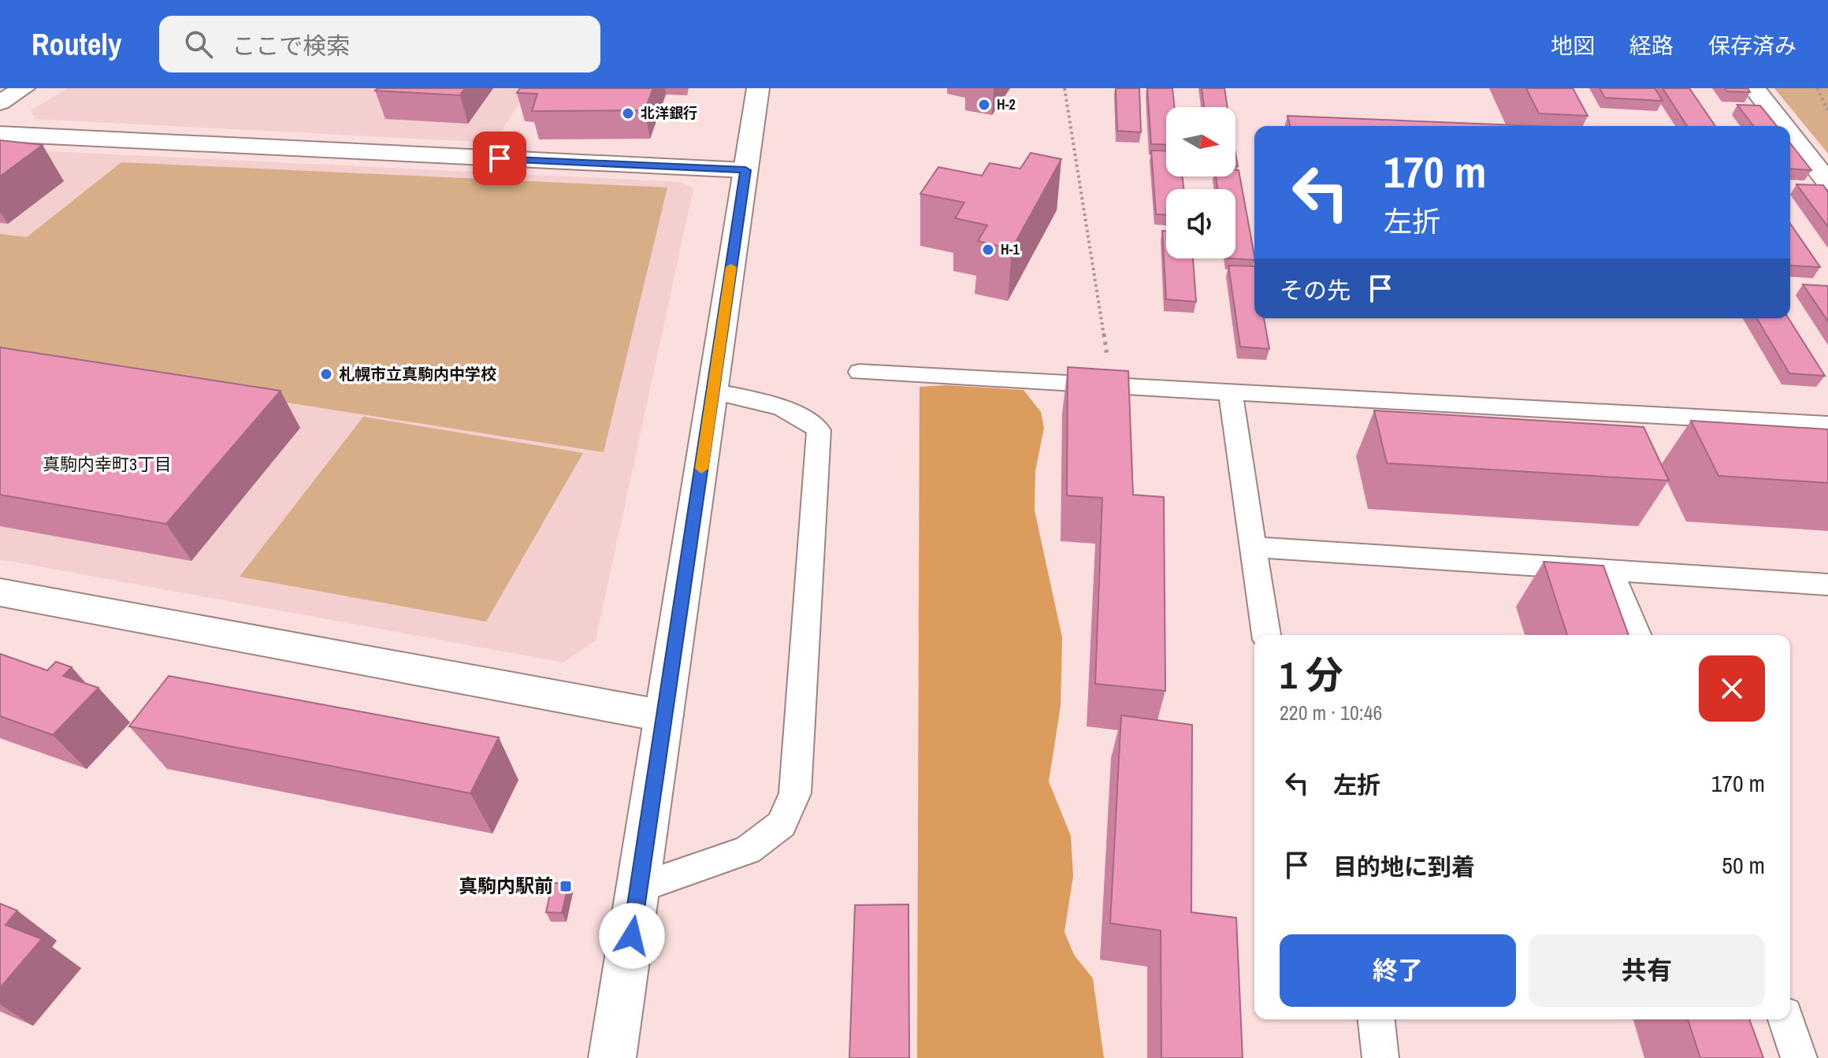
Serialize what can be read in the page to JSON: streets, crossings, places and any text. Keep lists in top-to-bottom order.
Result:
{
  "districts": ["真駒内幸町3丁目"],
  "places": {
    "other": [
      "H-2",
      "北洋銀行",
      "H-1",
      "札幌市立真駒内中学校"
    ],
    "transit": ["真駒内駅前"]
  },
  "north": "right",
  "page": {
    "header": "Routely",
    "search": "ここで検索",
    "nav": ["地図", "経路", "保存済み"],
    "turn": ["170 m", "左折"],
    "then": "その先",
    "heading": ["1 分", "220 m · 10:46"],
    "list": [
      {
        "name": "左折",
        "value": "170 m"
      },
      {
        "name": "目的地に到着",
        "value": "50 m"
      }
    ],
    "buttons": ["終了", "共有"]
  }
}
